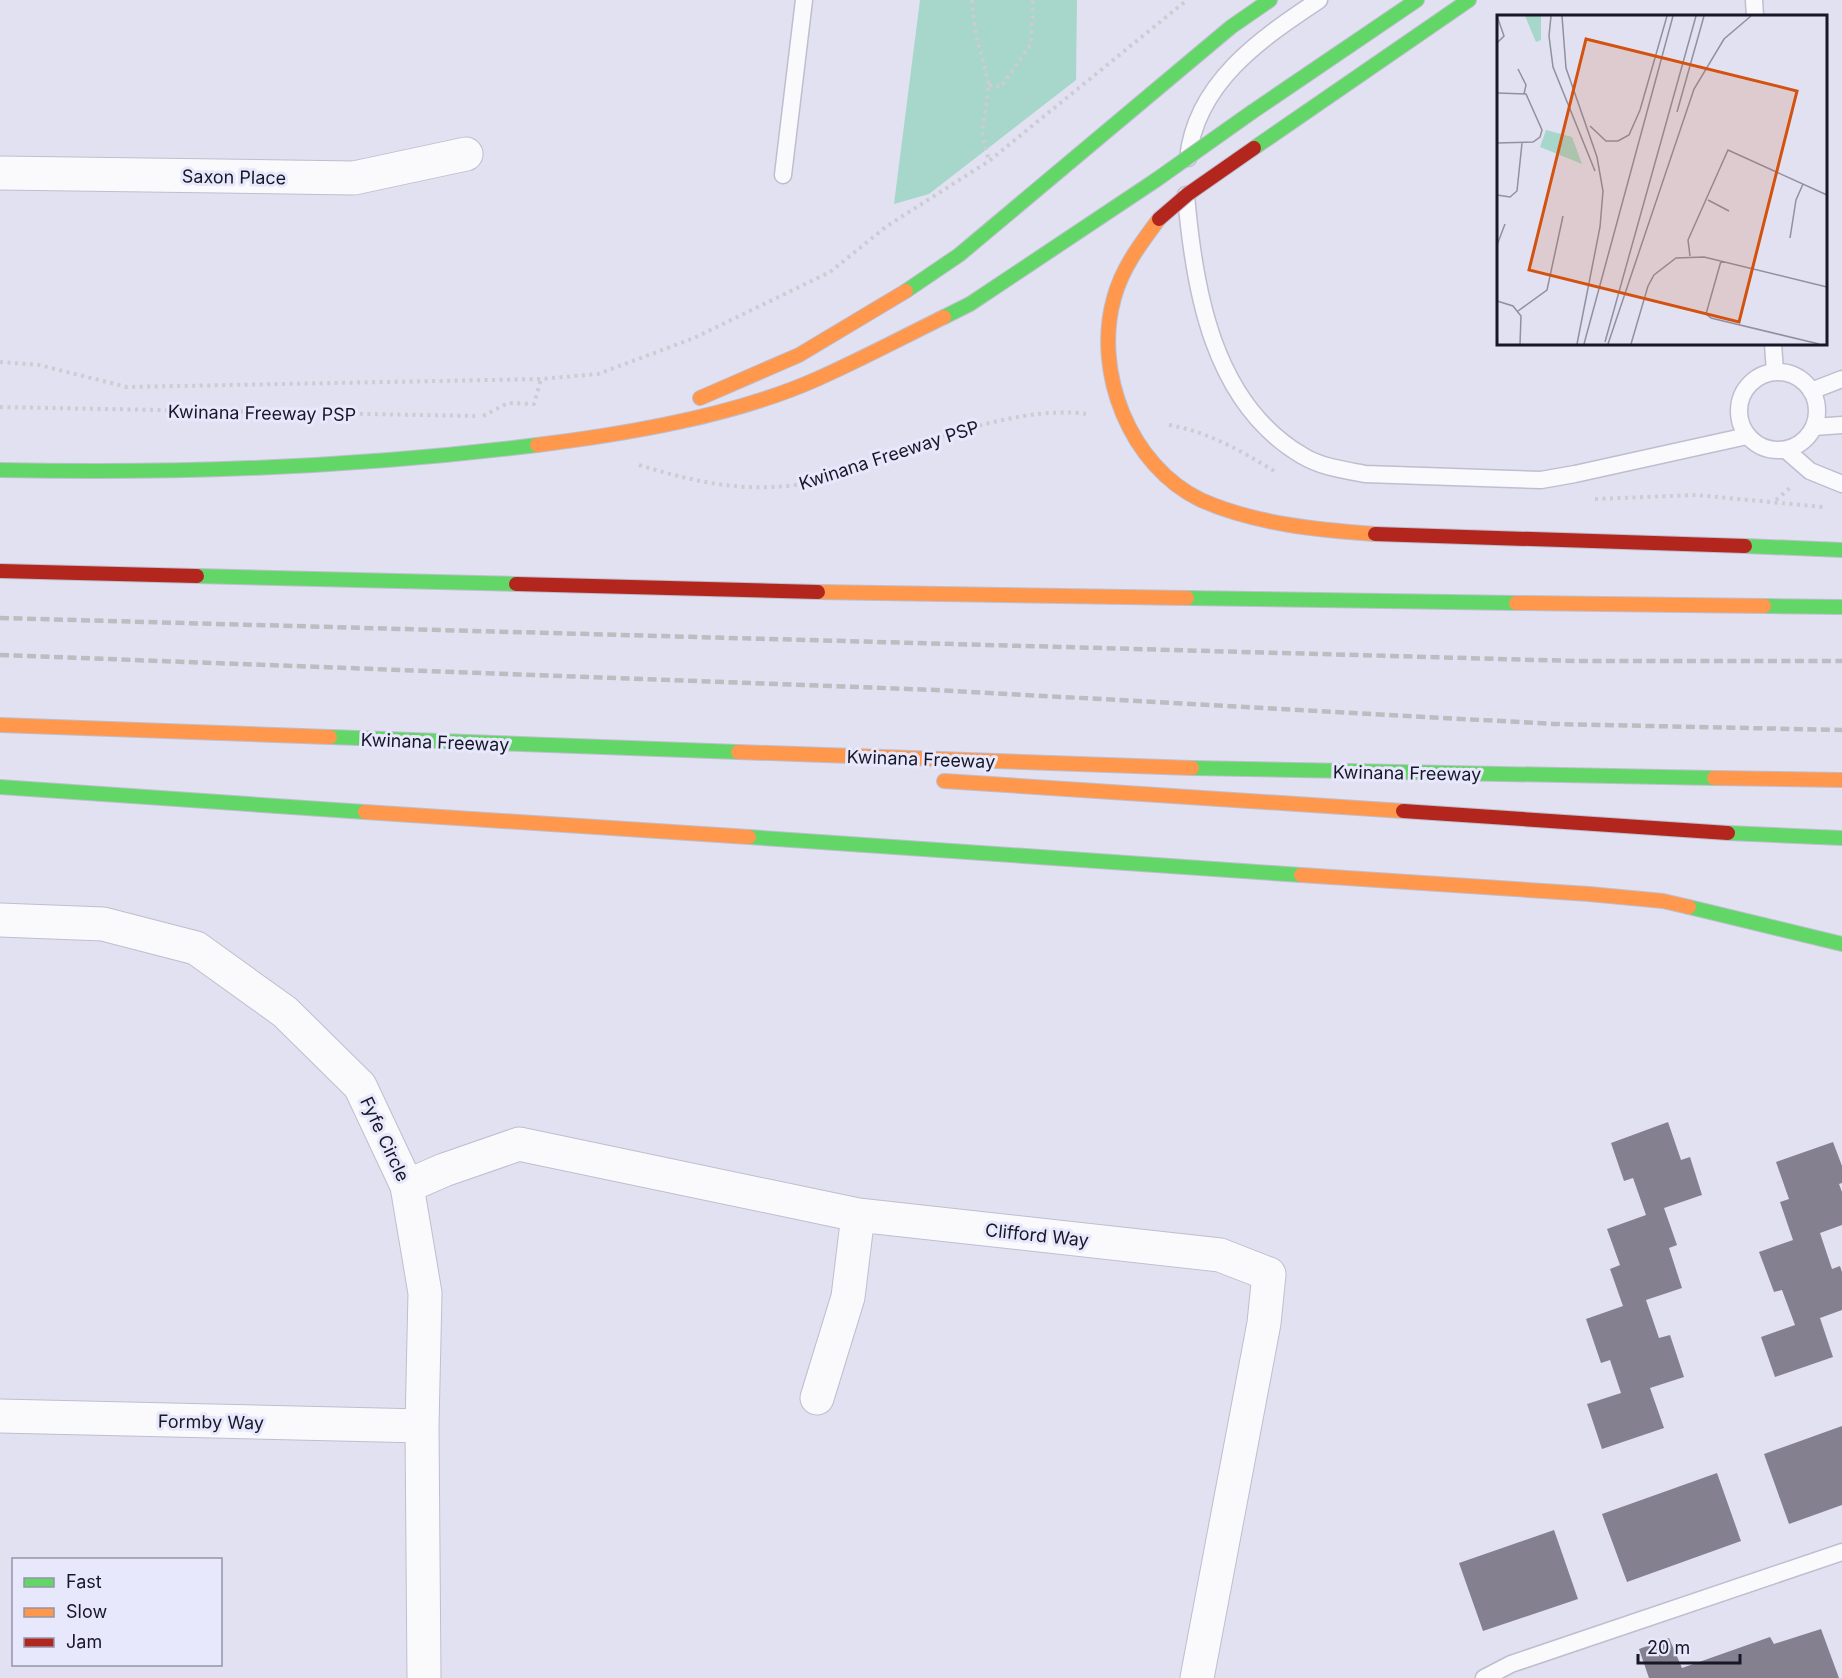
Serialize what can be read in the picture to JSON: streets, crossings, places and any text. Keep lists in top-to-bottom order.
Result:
{
  "streets": {
    "highway": ["Kwinana Freeway"],
    "street": [
      "Saxon Place",
      "Fyfe Circle",
      "Clifford Way",
      "Formby Way"
    ],
    "path": ["Kwinana Freeway PSP"]
  },
  "crossings": [
    ["Fyfe Circle", "Clifford Way"],
    ["Fyfe Circle", "Formby Way"]
  ],
  "legend": ["Fast", "Slow", "Jam"],
  "scale_bar": "20 m"
}
